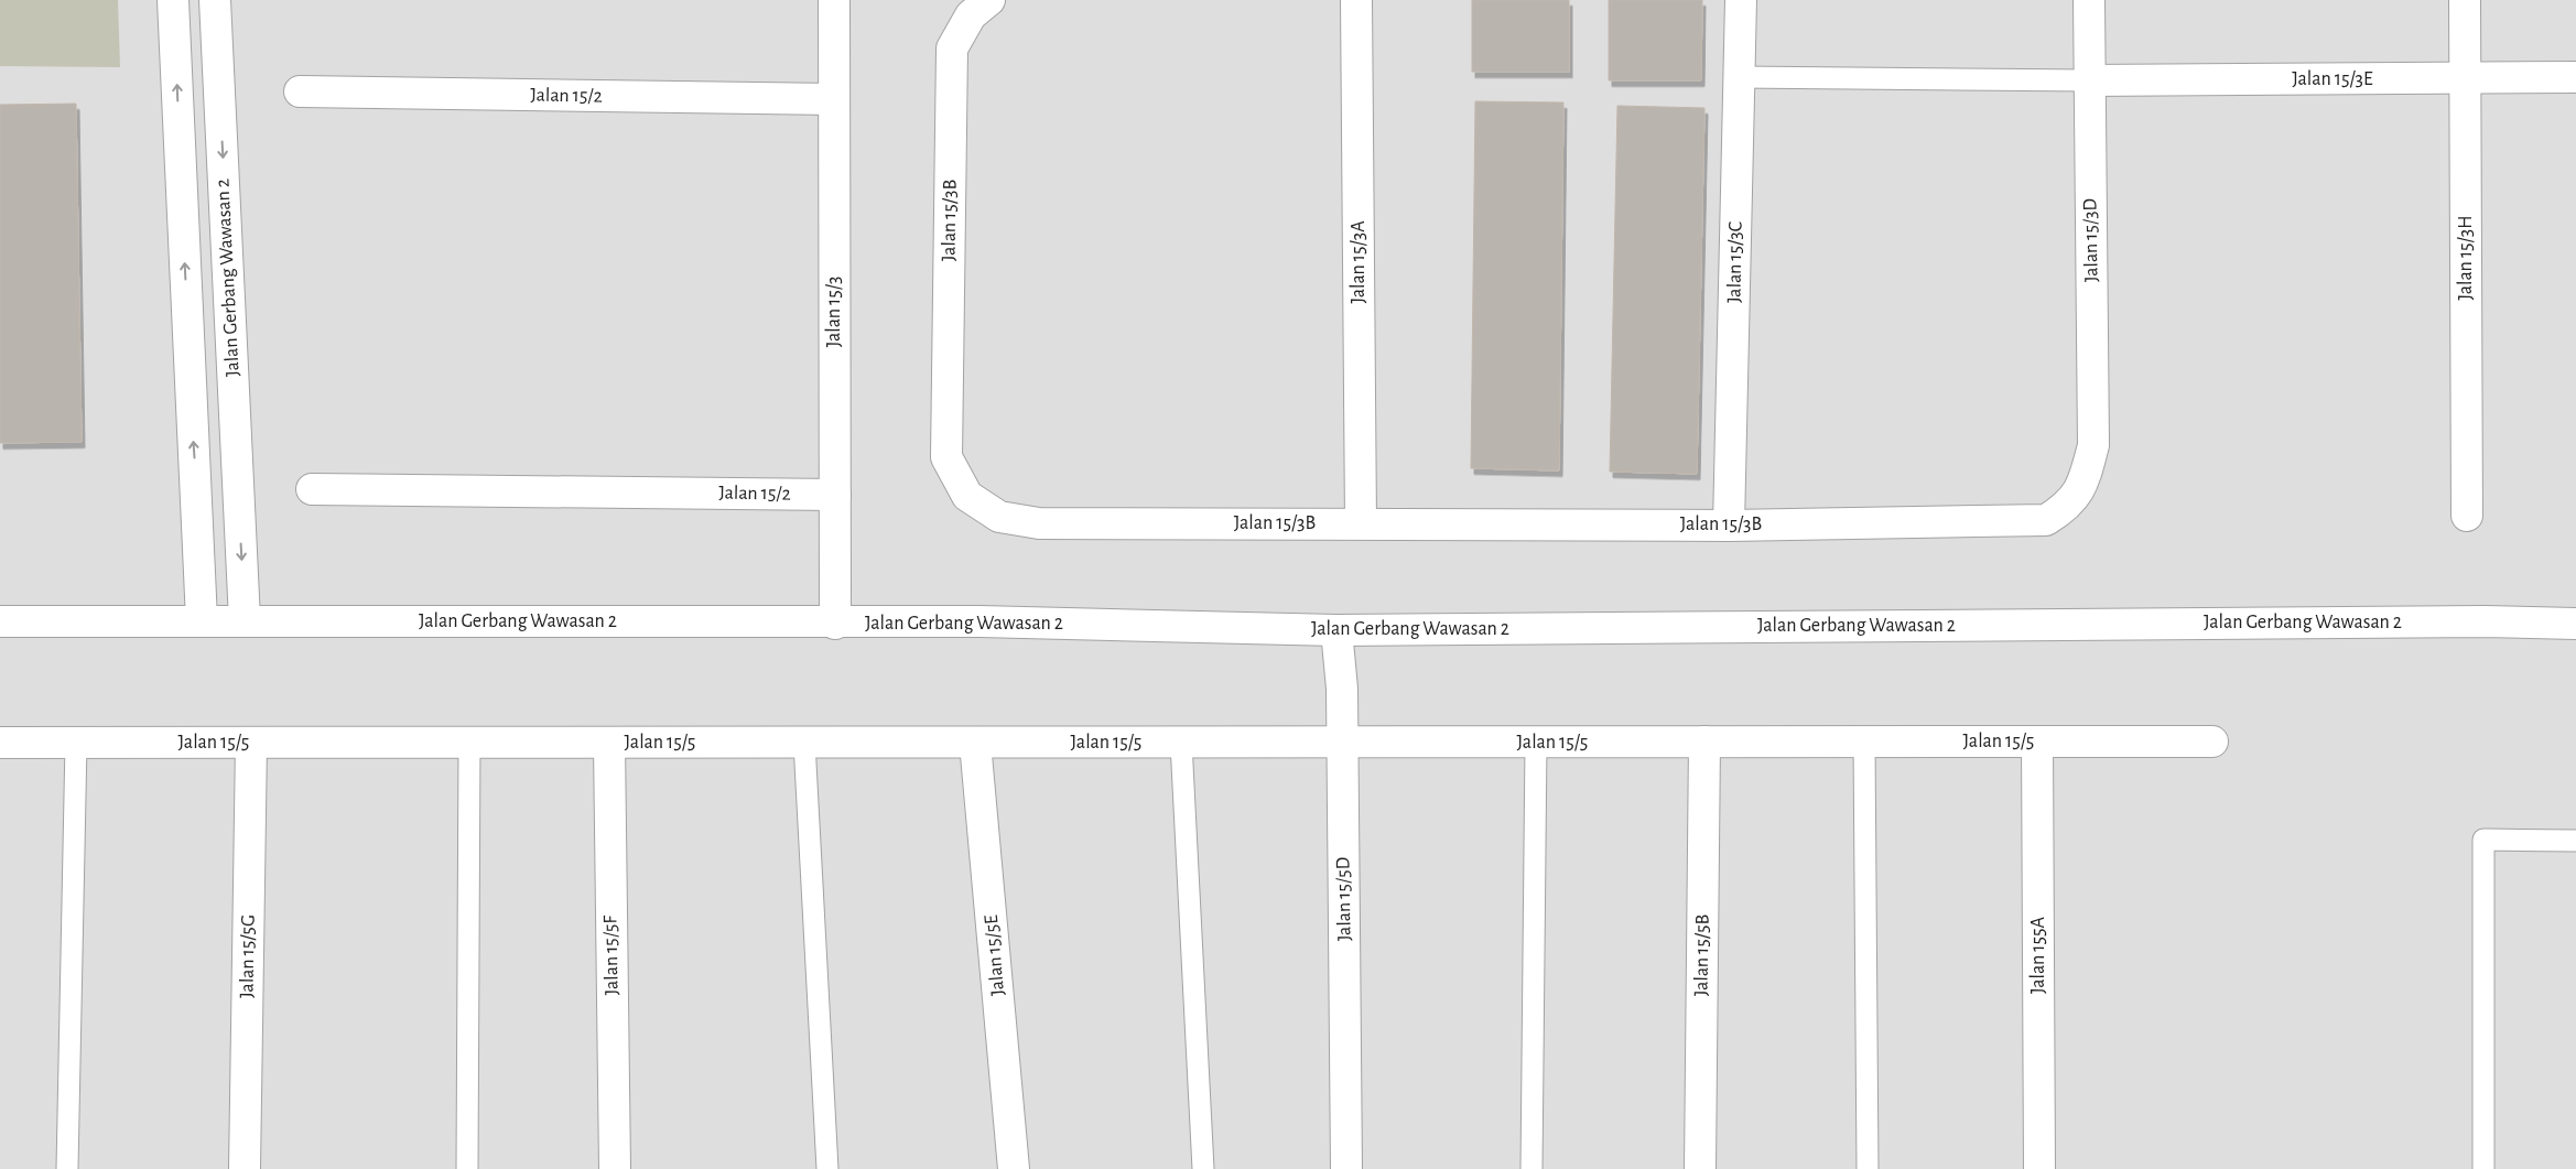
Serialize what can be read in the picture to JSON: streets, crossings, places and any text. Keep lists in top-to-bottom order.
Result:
{
  "streets": {
    "street": [
      "Jalan 15/3E",
      "Jalan 15/2",
      "Jalan 15/3B",
      "Jalan 15/3D",
      "Jalan 15/3H",
      "Jalan 15/3A",
      "Jalan 15/3C",
      "Jalan Gerbang Wawasan 2",
      "Jalan 15/3",
      "Jalan 15/5",
      "Jalan 15/5D",
      "Jalan 15/5F",
      "Jalan 15/5E",
      "Jalan 15/5B",
      "Jalan 155A",
      "Jalan 15/5G"
    ]
  },
  "crossings": [
    ["Jalan 15/3E", "Jalan 15/3D"],
    ["Jalan 15/3E", "Jalan 15/3H"],
    ["Jalan 15/2", "Jalan 15/3"],
    ["Jalan 15/3B", "Jalan 15/3D"],
    ["Jalan 15/3B", "Jalan 15/3A"],
    ["Jalan 15/3B", "Jalan 15/3C"],
    ["Jalan Gerbang Wawasan 2", "Jalan 15/3"],
    ["Jalan Gerbang Wawasan 2", "Jalan 15/5D"],
    ["Jalan 15/5", "Jalan 15/5D"],
    ["Jalan 15/5", "Jalan 15/5F"],
    ["Jalan 15/5", "Jalan 15/5E"],
    ["Jalan 15/5", "Jalan 15/5B"],
    ["Jalan 15/5", "Jalan 155A"],
    ["Jalan 15/5", "Jalan 15/5G"]
  ]
}
